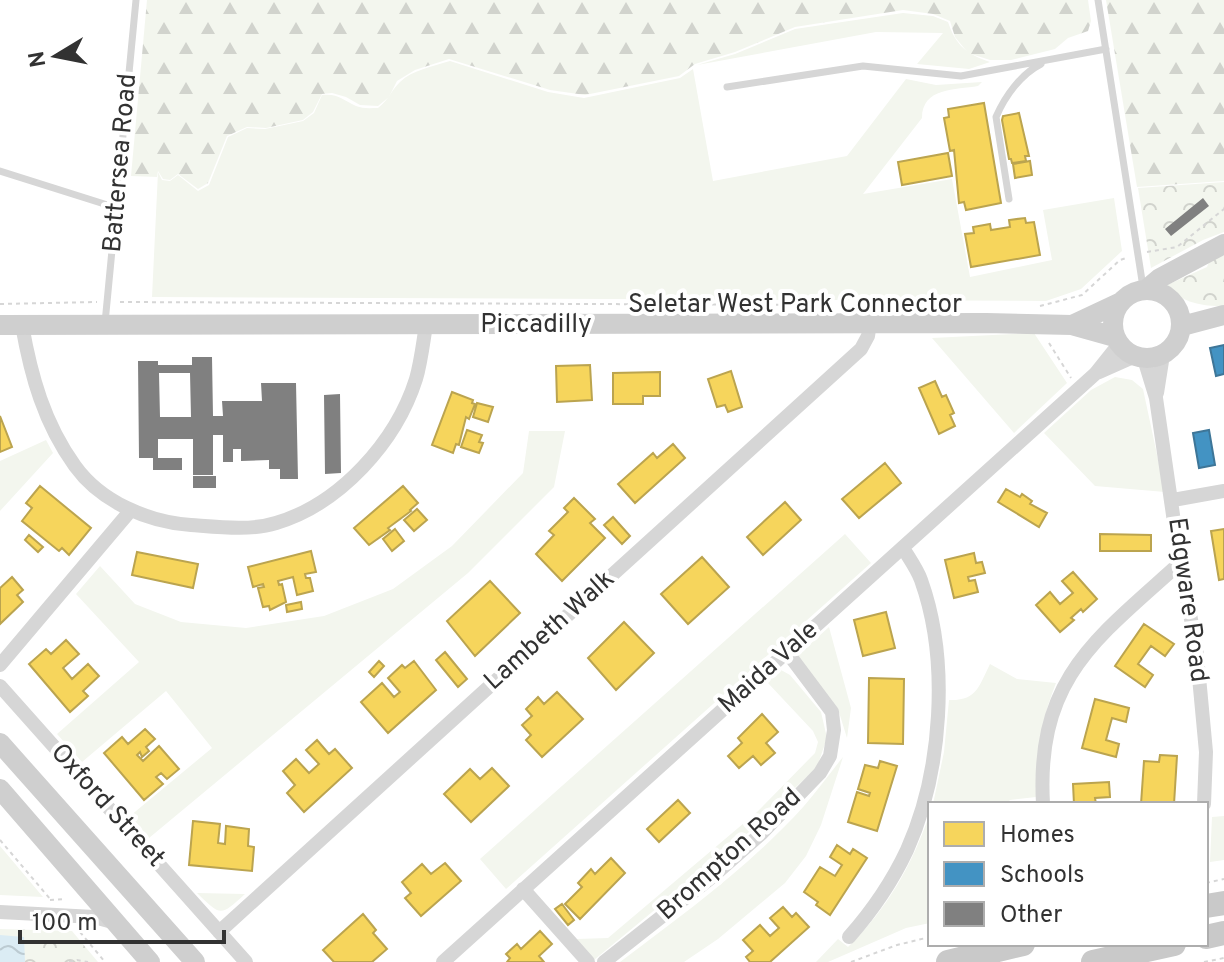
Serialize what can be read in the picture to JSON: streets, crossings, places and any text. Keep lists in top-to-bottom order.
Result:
{
  "streets": {
    "street": [
      "Piccadilly",
      "Edgware Road",
      "Lambeth Walk",
      "Maida Vale",
      "Oxford Street",
      "Brompton Road"
    ],
    "lane": ["Battersea Road"],
    "path": ["Seletar West Park Connector"]
  },
  "crossings": [
    ["Battersea Road", "Seletar West Park Connector"],
    ["Battersea Road", "Piccadilly"],
    ["Piccadilly", "Edgware Road"],
    ["Piccadilly", "Lambeth Walk"],
    ["Piccadilly", "Maida Vale"],
    ["Edgware Road", "Maida Vale"],
    ["Lambeth Walk", "Oxford Street"],
    ["Maida Vale", "Brompton Road"]
  ],
  "legend": ["Homes", "Schools", "Other"],
  "scale_bar": "100 m",
  "north": "left"
}
